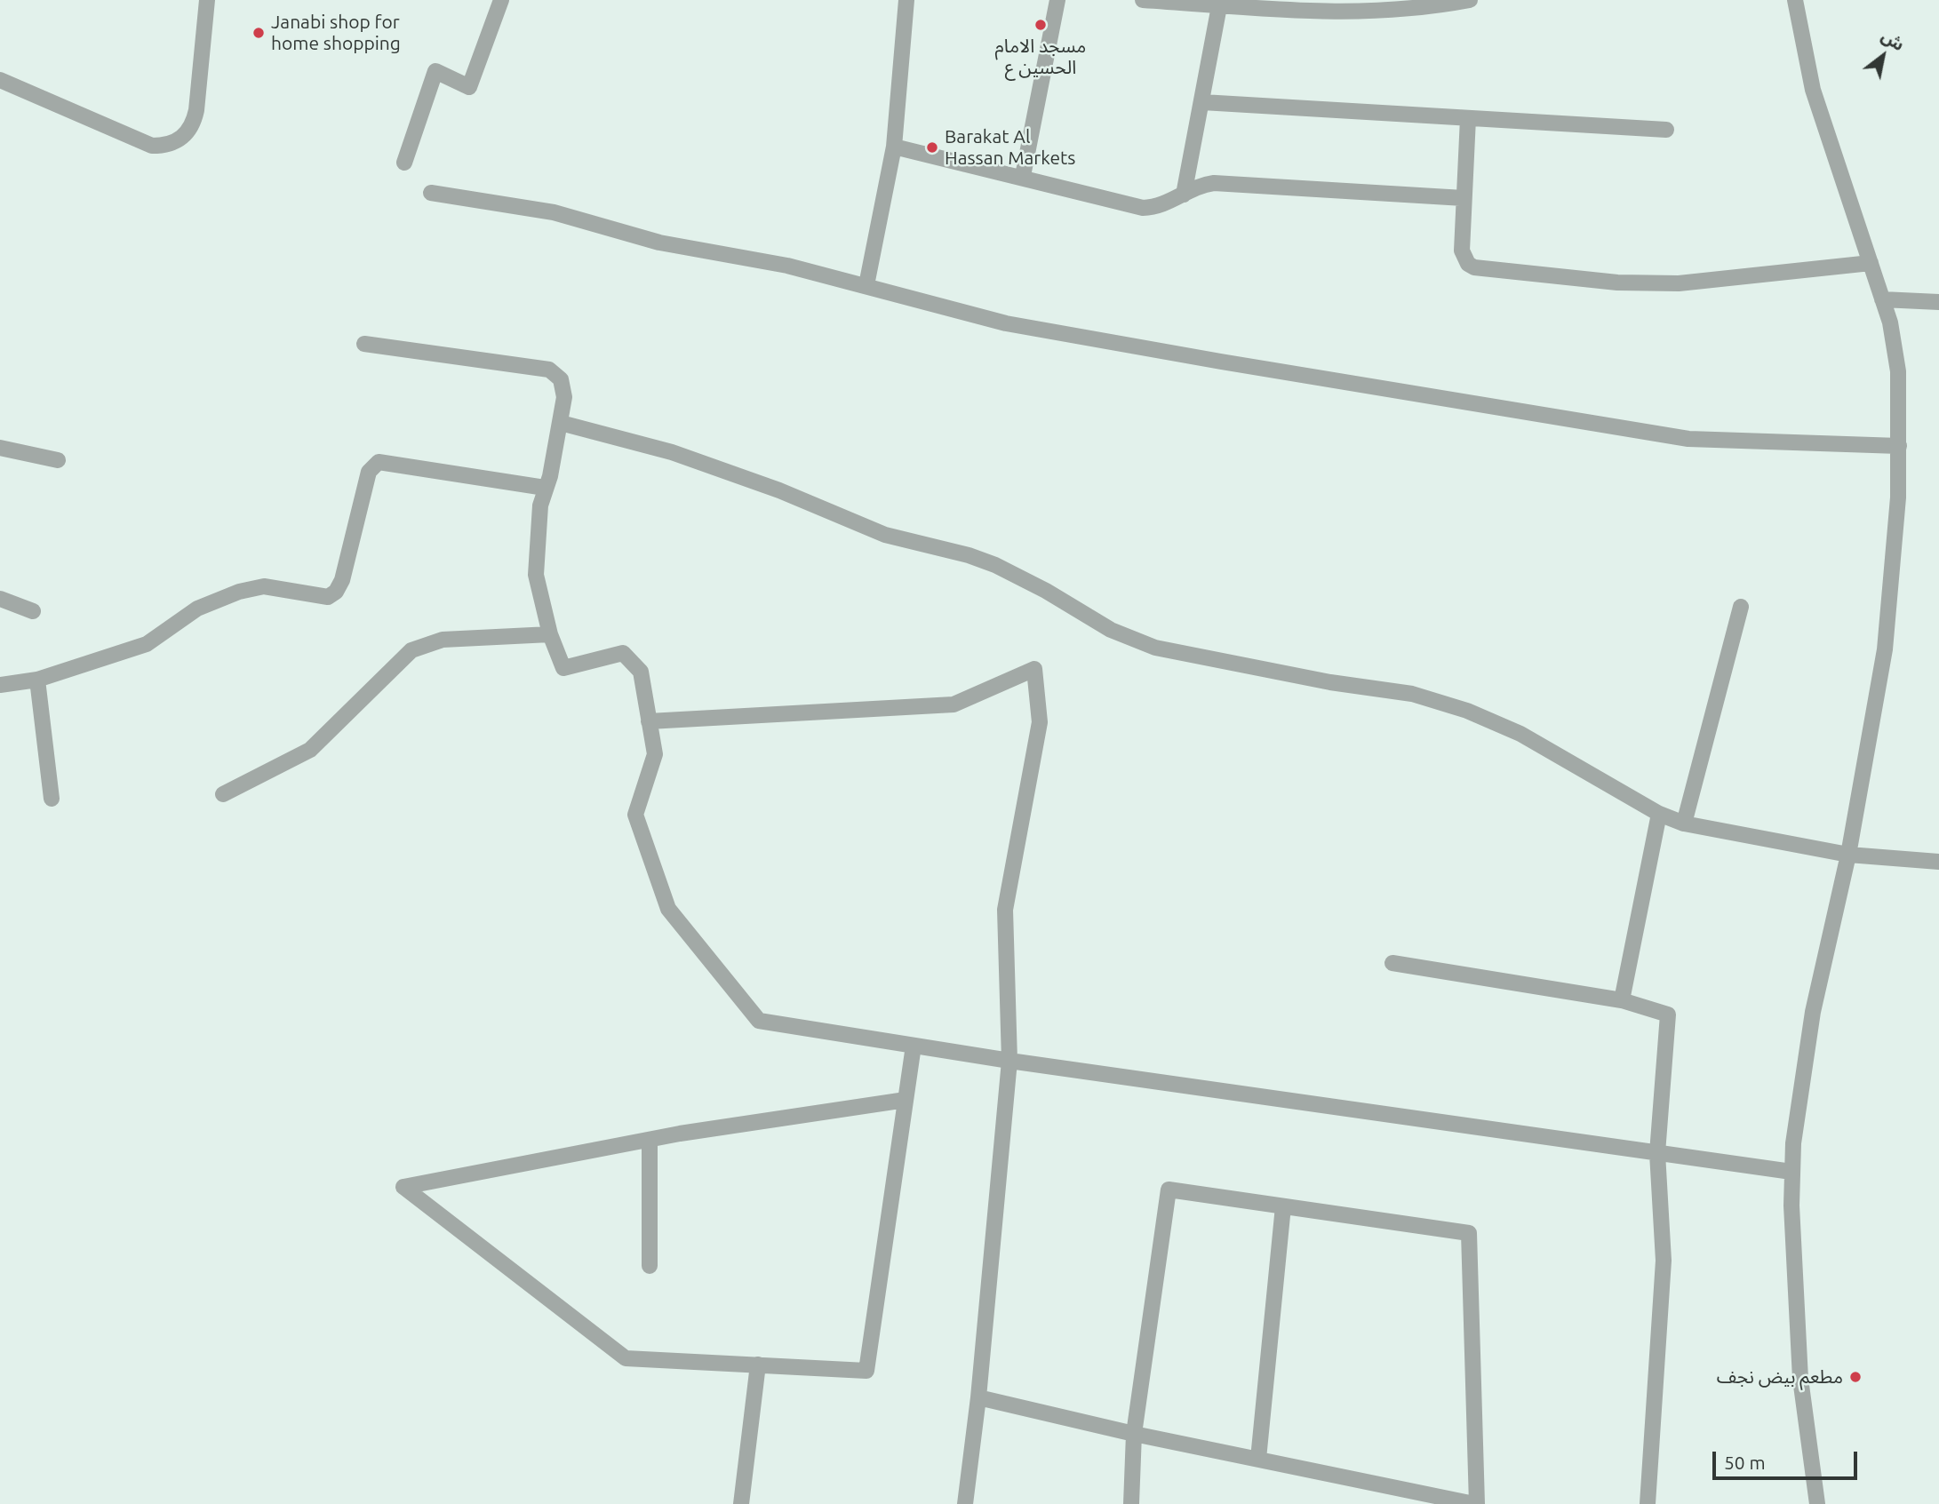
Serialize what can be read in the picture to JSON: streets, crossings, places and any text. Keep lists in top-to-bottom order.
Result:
{
  "places": [
    "مسجد الامام الحسين ع",
    "Janabi shop for home shopping",
    "Barakat Al Hassan Markets",
    "مطعم بيض نجف"
  ],
  "scale_bar": "50 m",
  "north": "top right"
}
